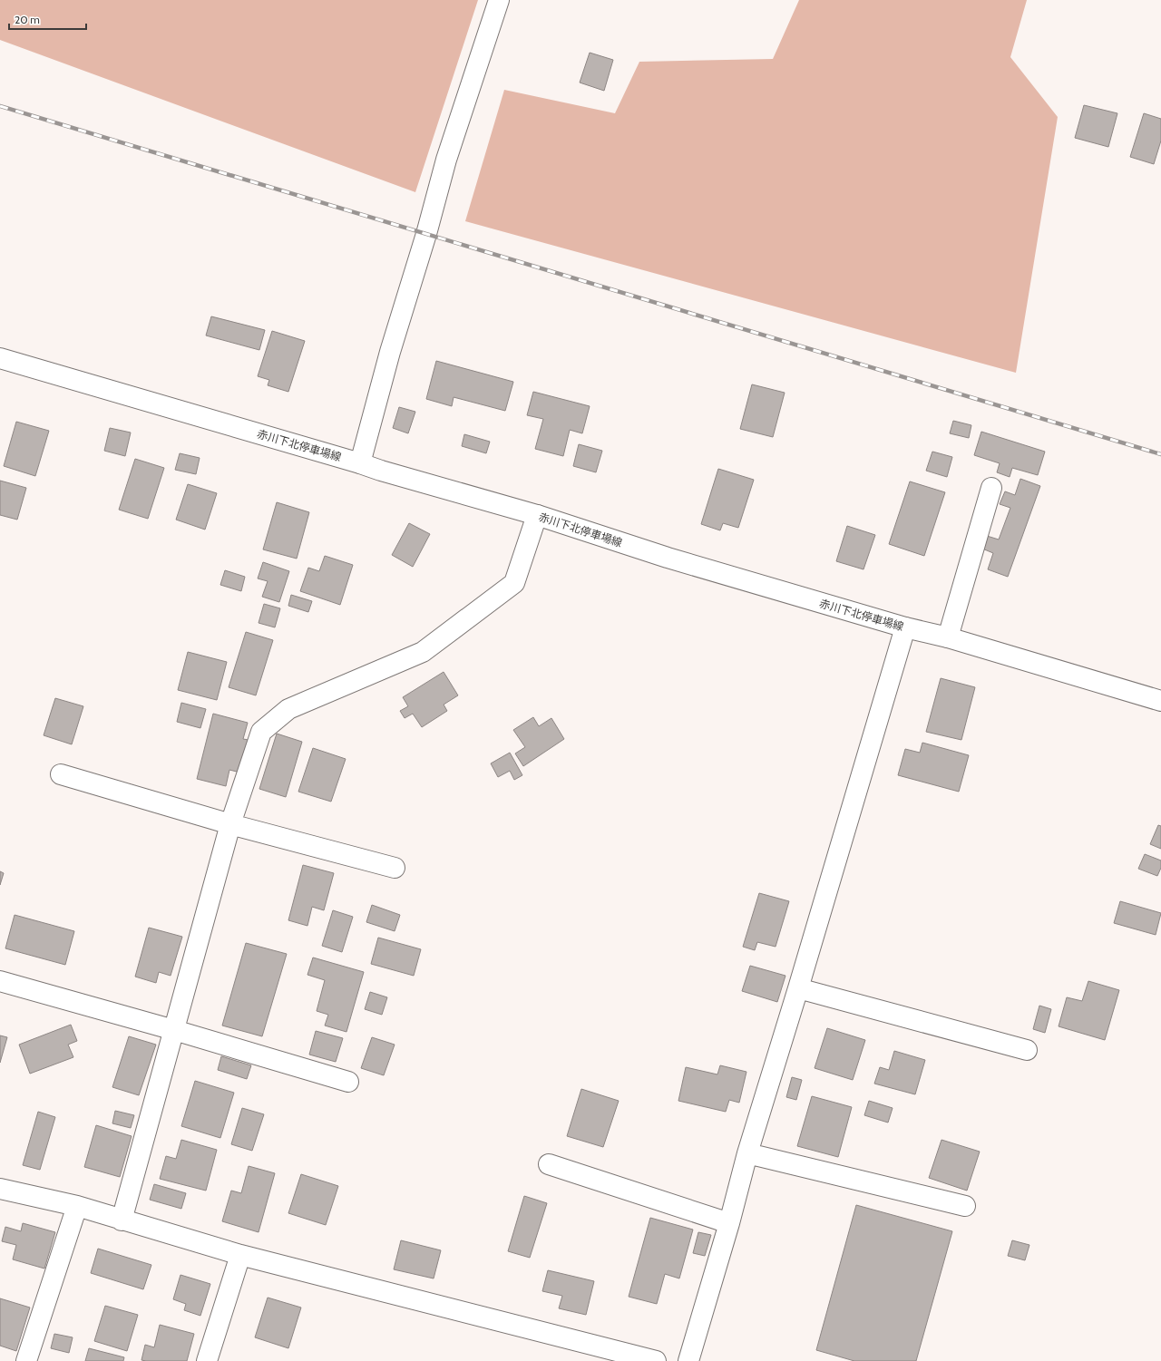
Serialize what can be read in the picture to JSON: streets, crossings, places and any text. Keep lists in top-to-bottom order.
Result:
{
  "streets": {
    "street": ["赤川下北停車場線"]
  },
  "scale_bar": "20 m"
}
